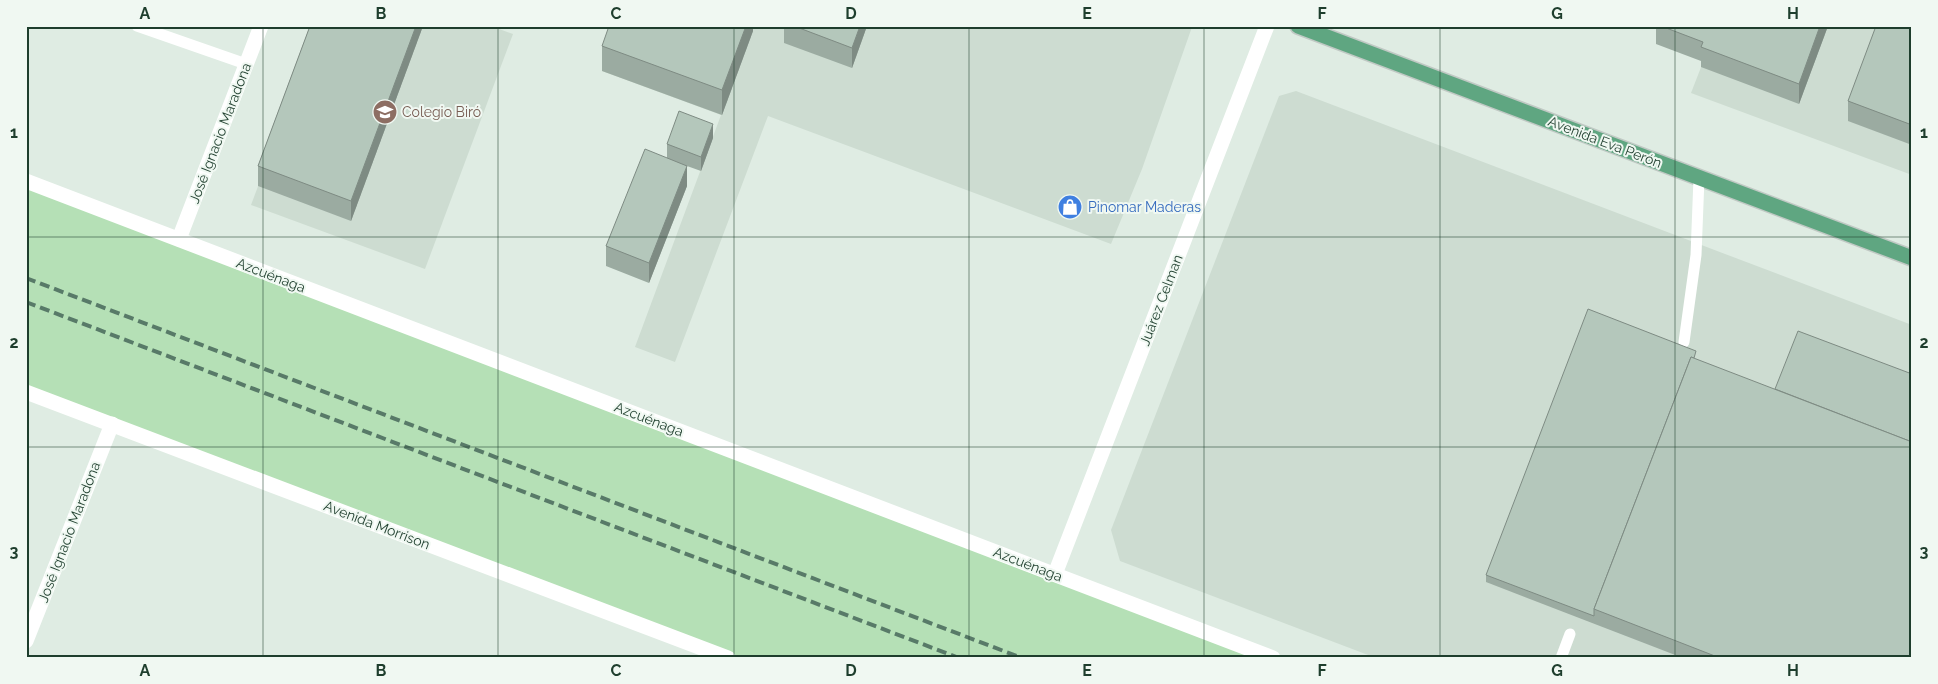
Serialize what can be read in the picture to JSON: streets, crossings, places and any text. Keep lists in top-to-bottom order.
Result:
{
  "streets": {
    "main road": ["Avenida Eva Perón"],
    "street": [
      "José Ignacio Maradona",
      "Azcuénaga",
      "Juárez Celman",
      "Avenida Morrison"
    ]
  },
  "crossings": [
    ["José Ignacio Maradona", "Azcuénaga"],
    ["José Ignacio Maradona", "Avenida Morrison"],
    ["Azcuénaga", "Juárez Celman"]
  ],
  "places": {
    "school or university": ["Colegio Biró"],
    "shop": ["Pinomar Maderas"]
  },
  "grid": {
    "columns": [
      "A",
      "B",
      "C",
      "D",
      "E",
      "F",
      "G",
      "H"
    ],
    "rows": ["1", "2", "3"]
  }
}
